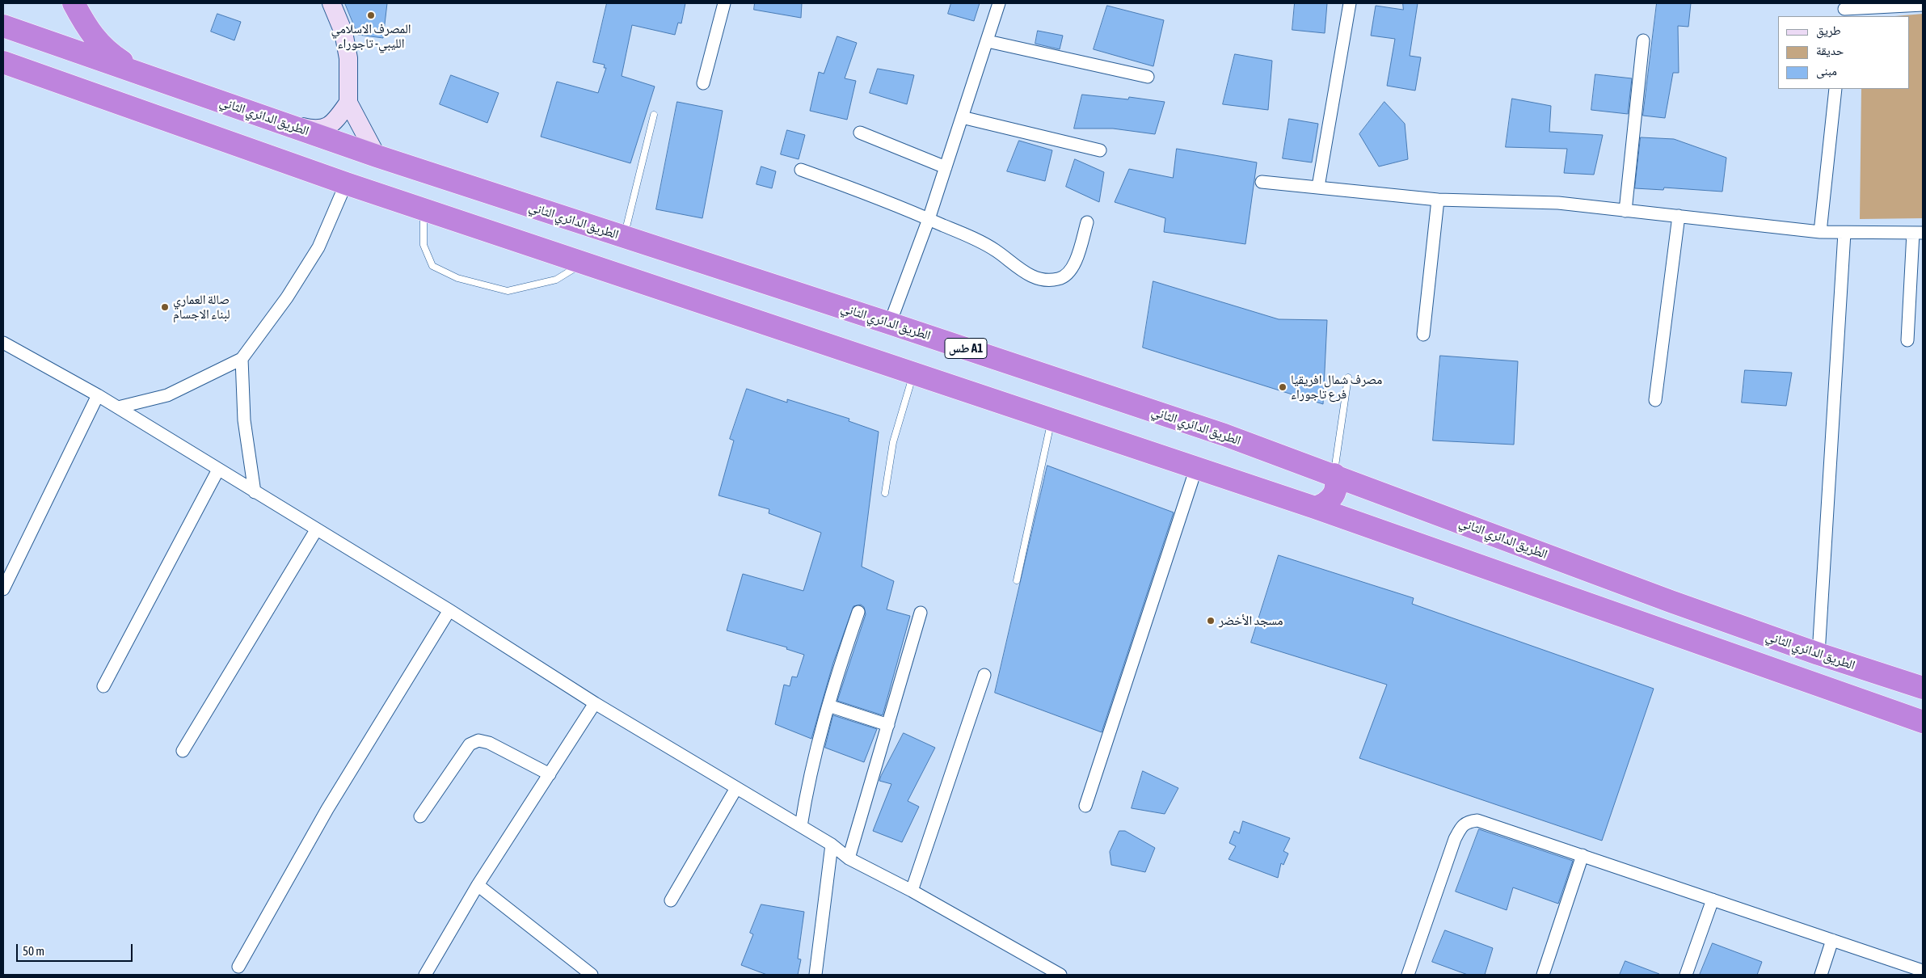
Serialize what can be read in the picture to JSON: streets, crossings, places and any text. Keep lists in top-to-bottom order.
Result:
{
  "streets": {
    "highway": ["الطريق الدائري الثاني", "طس A1"]
  },
  "places": [
    "المصرف الاسلامي الليبي- تاجوراء",
    "صالة العماري لبناء الاجسام",
    "مصرف شمال افريقيا فرع تاجوراء",
    "مسجد الأخضر"
  ],
  "legend": ["طريق", "حديقة", "مبنى"],
  "scale_bar": "50 m"
}
